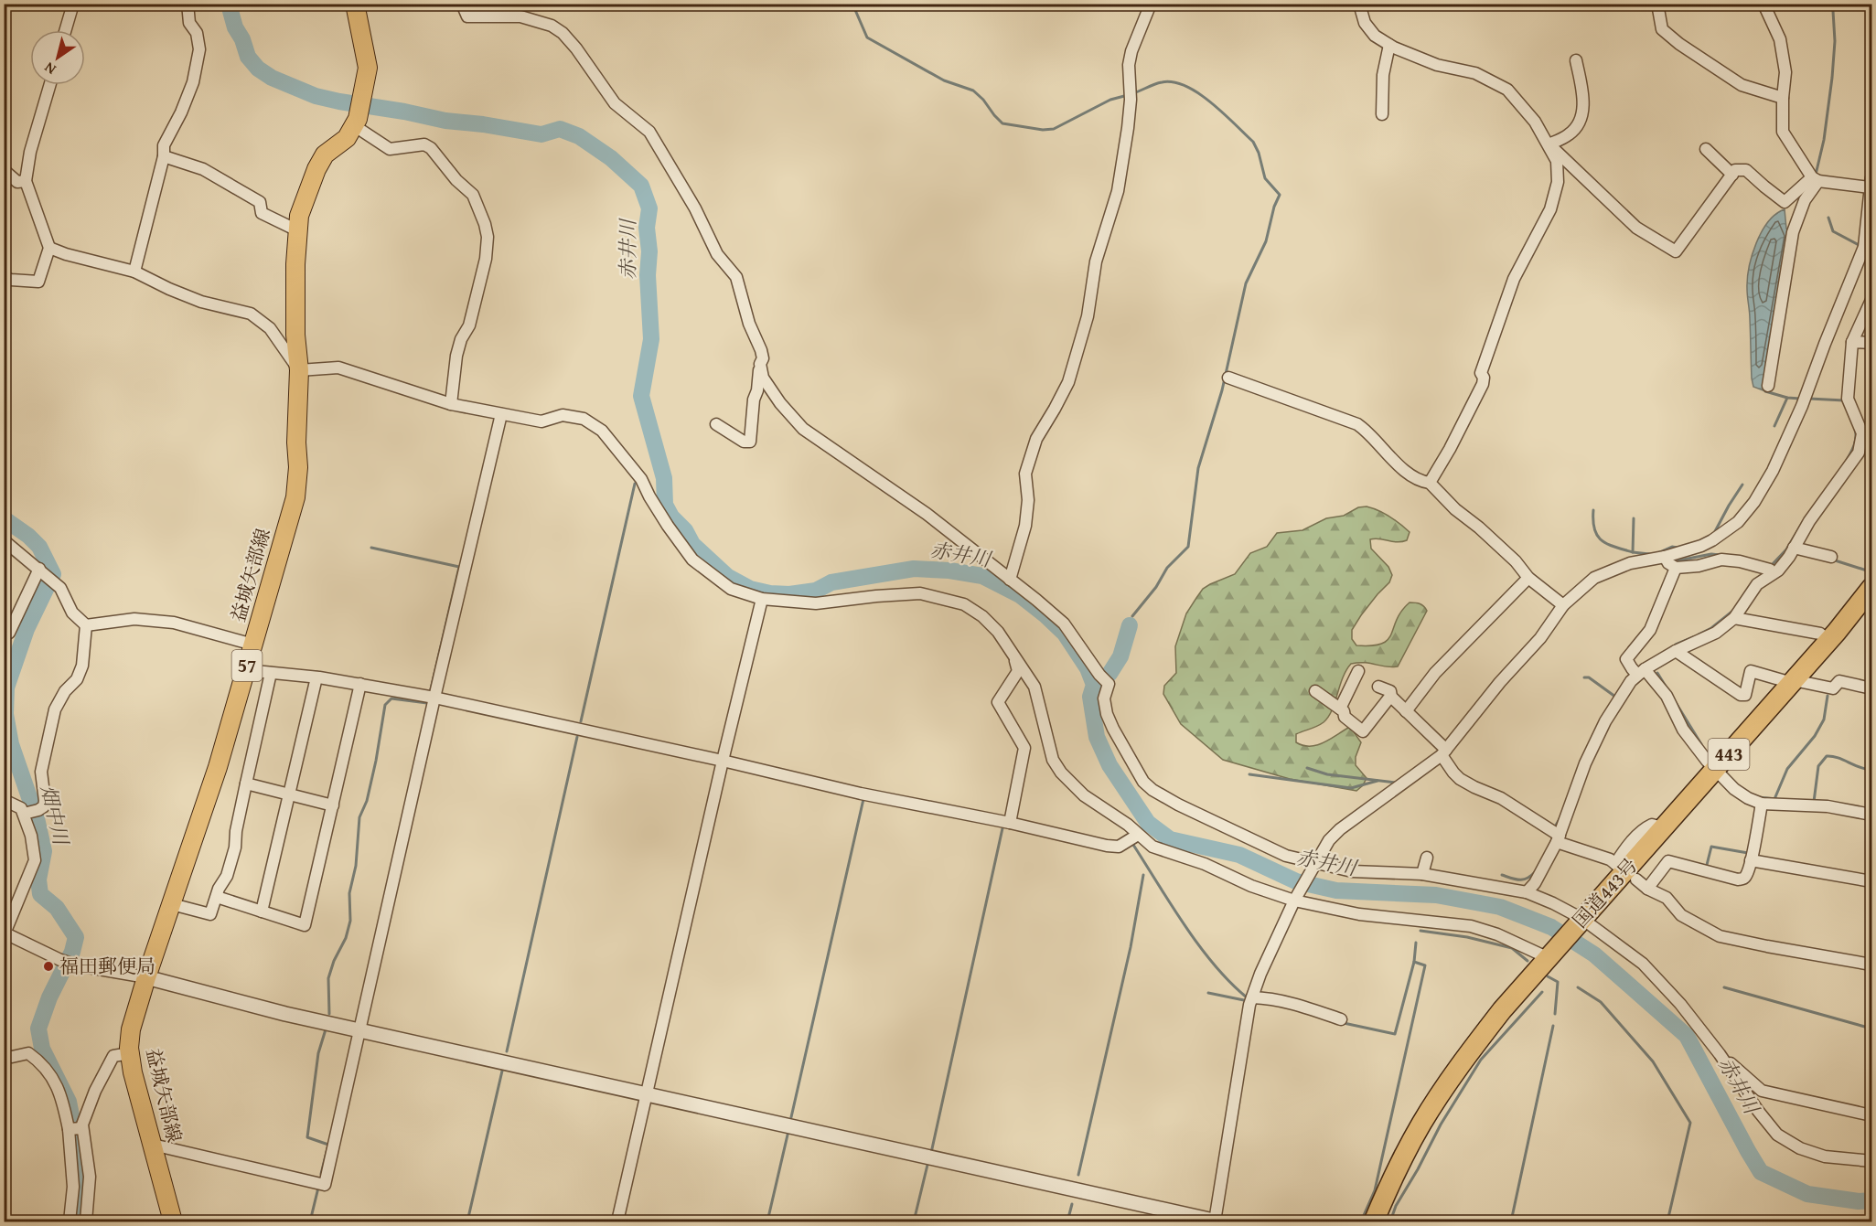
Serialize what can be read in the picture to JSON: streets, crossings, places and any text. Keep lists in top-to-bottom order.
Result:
{
  "streets": {
    "highway": ["443", "国道443号"],
    "main road": ["益城矢部線", "57"]
  },
  "water": ["赤井川", "畑中川"],
  "places": ["福田郵便局"],
  "north": "bottom left"
}
